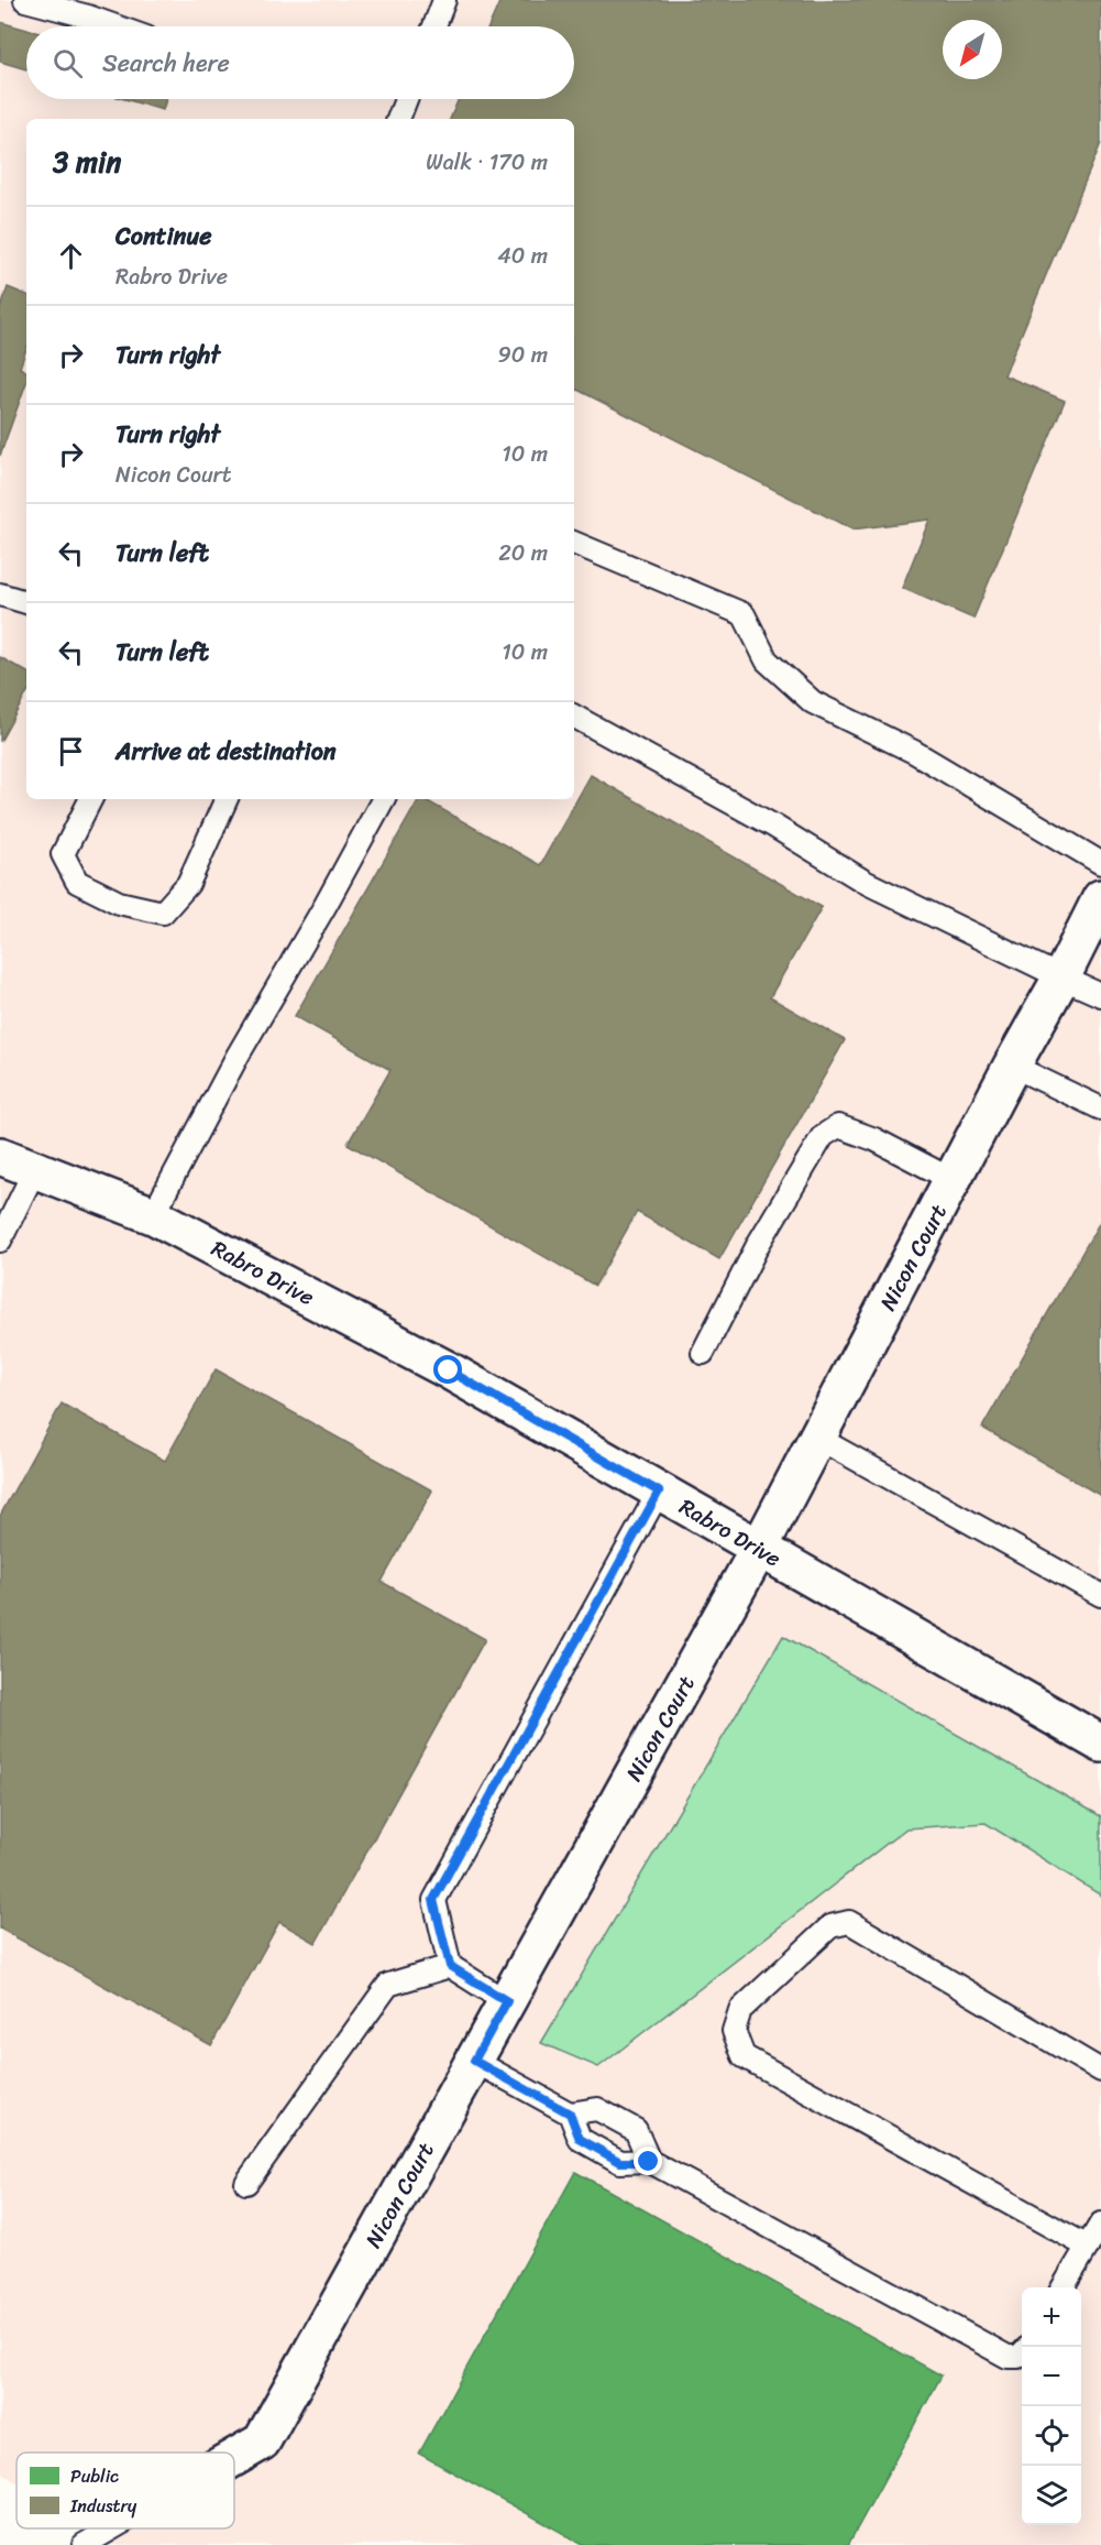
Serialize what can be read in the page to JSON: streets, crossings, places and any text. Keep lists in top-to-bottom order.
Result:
{
  "streets": {
    "street": ["Nicon Court", "Rabro Drive"]
  },
  "crossings": [
    ["Nicon Court", "Rabro Drive"]
  ],
  "legend": ["Public", "Industry"],
  "north": "bottom left",
  "page": {
    "search": "Search here",
    "heading": ["3 min", "Walk · 170 m"],
    "list": [
      ["Continue", "Rabro Drive", "40 m"],
      ["Turn right", "90 m"],
      ["Turn right", "Nicon Court", "10 m"],
      ["Turn left", "20 m"],
      ["Turn left", "10 m"],
      "Arrive at destination"
    ],
    "map_buttons": ["+", "−"]
  }
}
